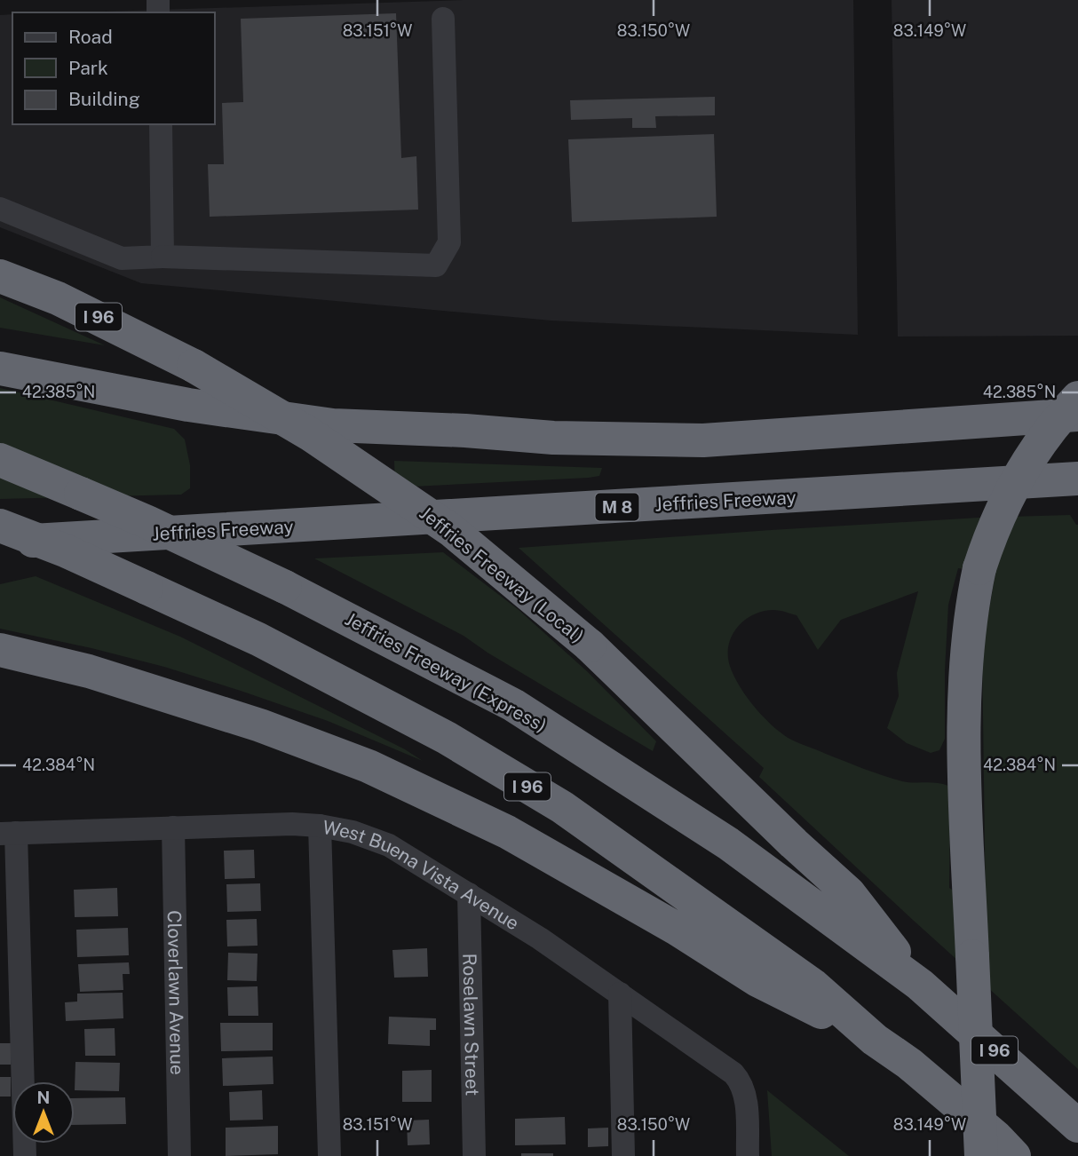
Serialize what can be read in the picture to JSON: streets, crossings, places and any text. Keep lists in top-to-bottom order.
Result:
{
  "streets": {
    "highway": [
      "I 96",
      "Jeffries Freeway",
      "M 8",
      "Jeffries Freeway (Local)",
      "Jeffries Freeway (Express)"
    ],
    "street": ["West Buena Vista Avenue", "Cloverlawn Avenue", "Roselawn Street"]
  },
  "crossings": [
    ["I 96", "Jeffries Freeway (Local)"],
    ["I 96", "Jeffries Freeway (Express)"],
    ["Jeffries Freeway (Local)", "Jeffries Freeway (Express)"],
    ["West Buena Vista Avenue", "Cloverlawn Avenue"],
    ["West Buena Vista Avenue", "Roselawn Street"]
  ],
  "legend": ["Road", "Park", "Building"],
  "north": "top",
  "coordinates": [
    "83.151°W",
    "83.150°W",
    "83.149°W",
    "42.385°N",
    "42.384°N"
  ]
}
